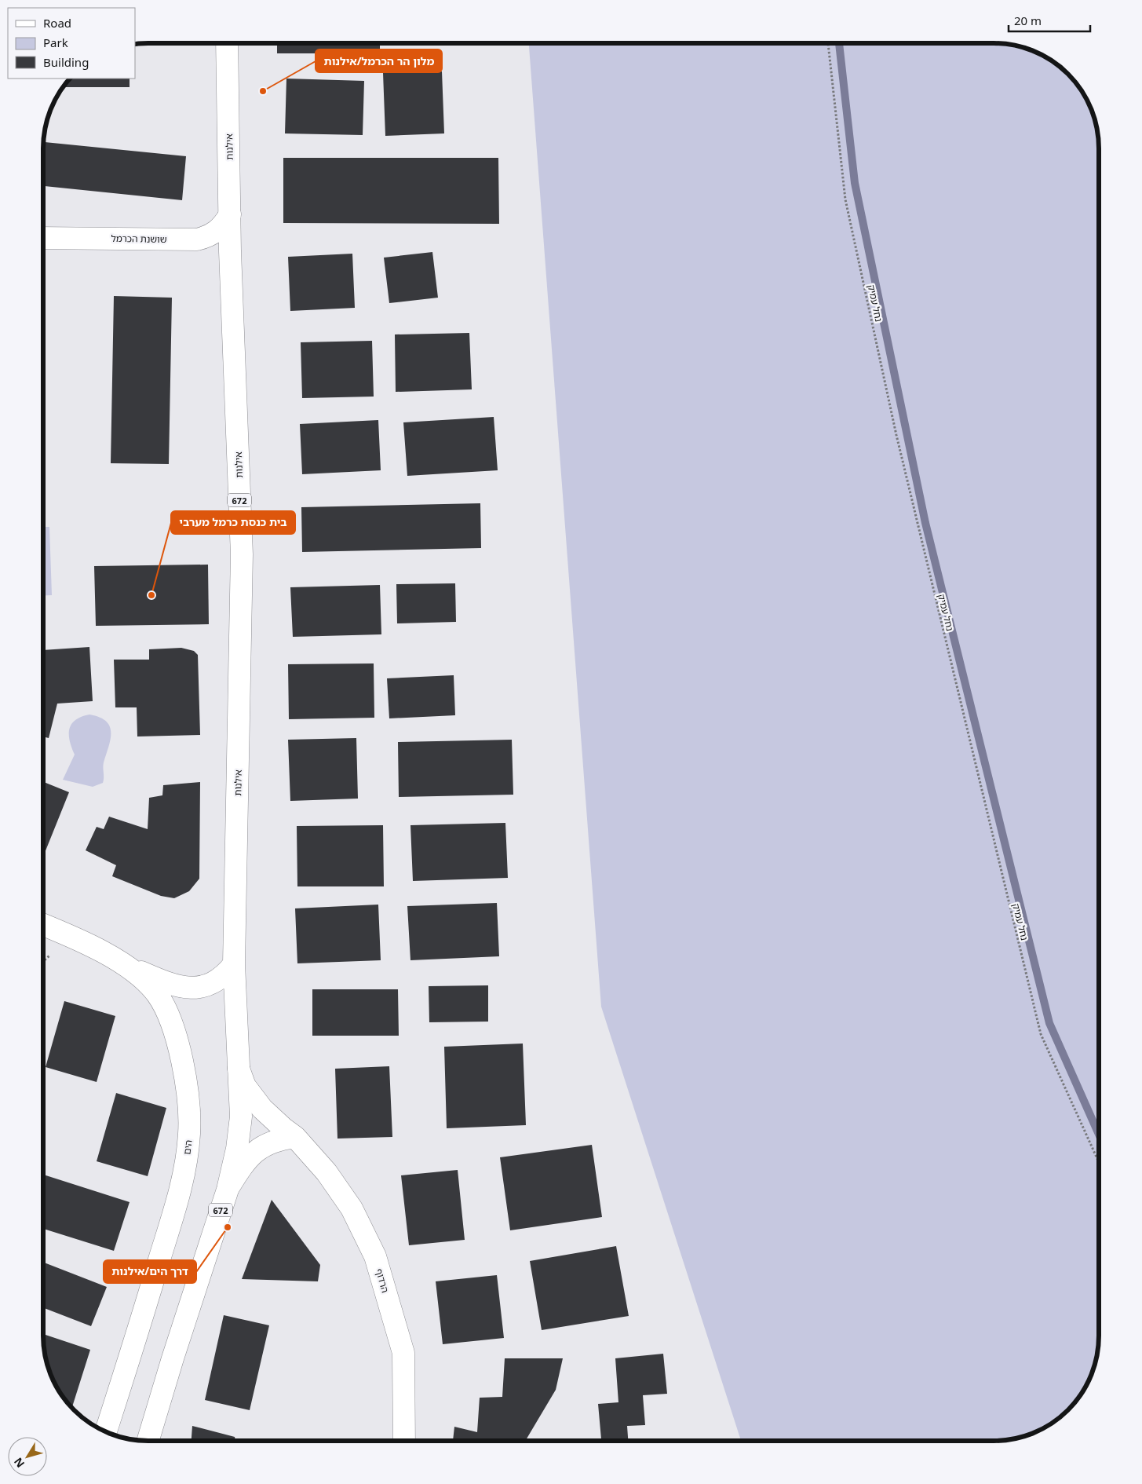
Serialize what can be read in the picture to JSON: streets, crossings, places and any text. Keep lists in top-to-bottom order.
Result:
{
  "streets": {
    "main road": [
      "אילנות",
      "שושנת הכרמל",
      "672",
      "הים",
      "הרדוף"
    ],
    "path": ["נחל עמיק"]
  },
  "crossings": [
    ["אילנות", "שושנת הכרמל"],
    ["אילנות", "672"],
    ["672", "הרדוף"]
  ],
  "places": ["מלון הר הכרמל/אילנות", "בית כנסת כרמל מערבי", "דרך הים/אילנות"],
  "legend": ["Road", "Park", "Building"],
  "scale_bar": "20 m",
  "north": "bottom left"
}
